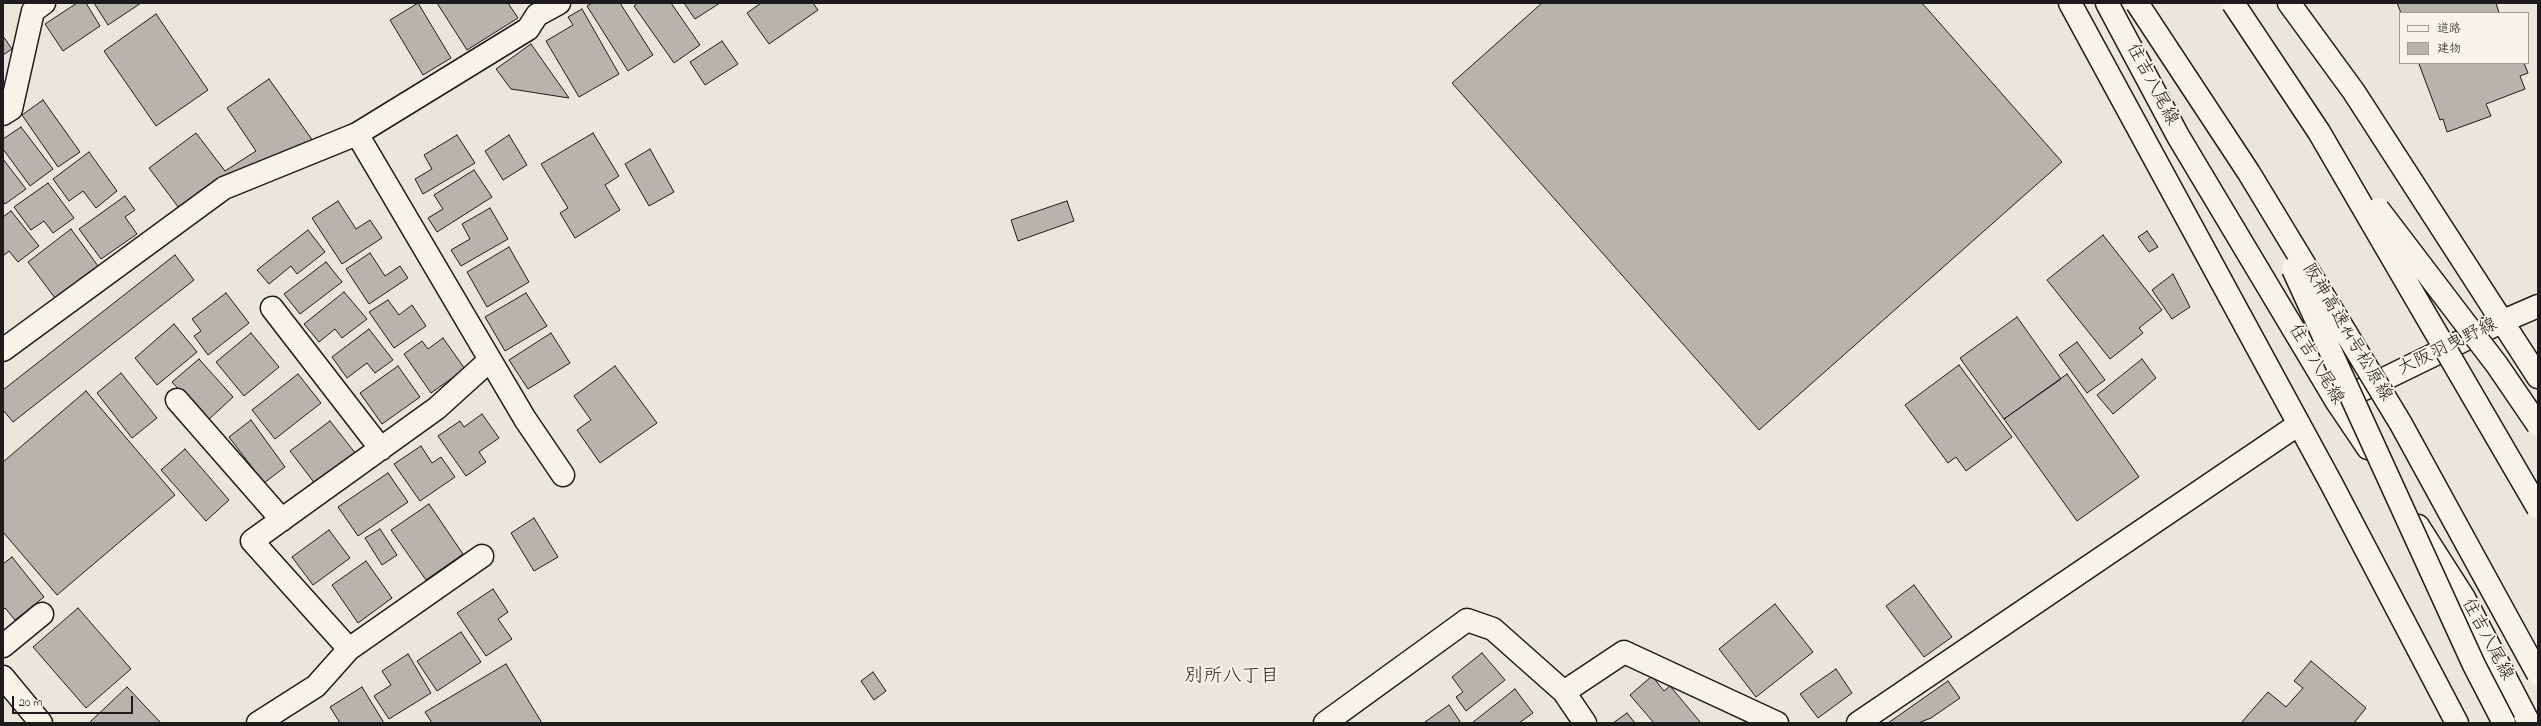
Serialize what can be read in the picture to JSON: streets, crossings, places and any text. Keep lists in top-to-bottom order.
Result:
{
  "streets": {
    "main road": ["住吉八尾線", "阪神高速14号松原線", "大阪羽曳野線"]
  },
  "crossings": [
    ["住吉八尾線", "大阪羽曳野線"]
  ],
  "districts": ["別所八丁目"],
  "legend": ["道路", "建物"],
  "scale_bar": "20 m"
}
